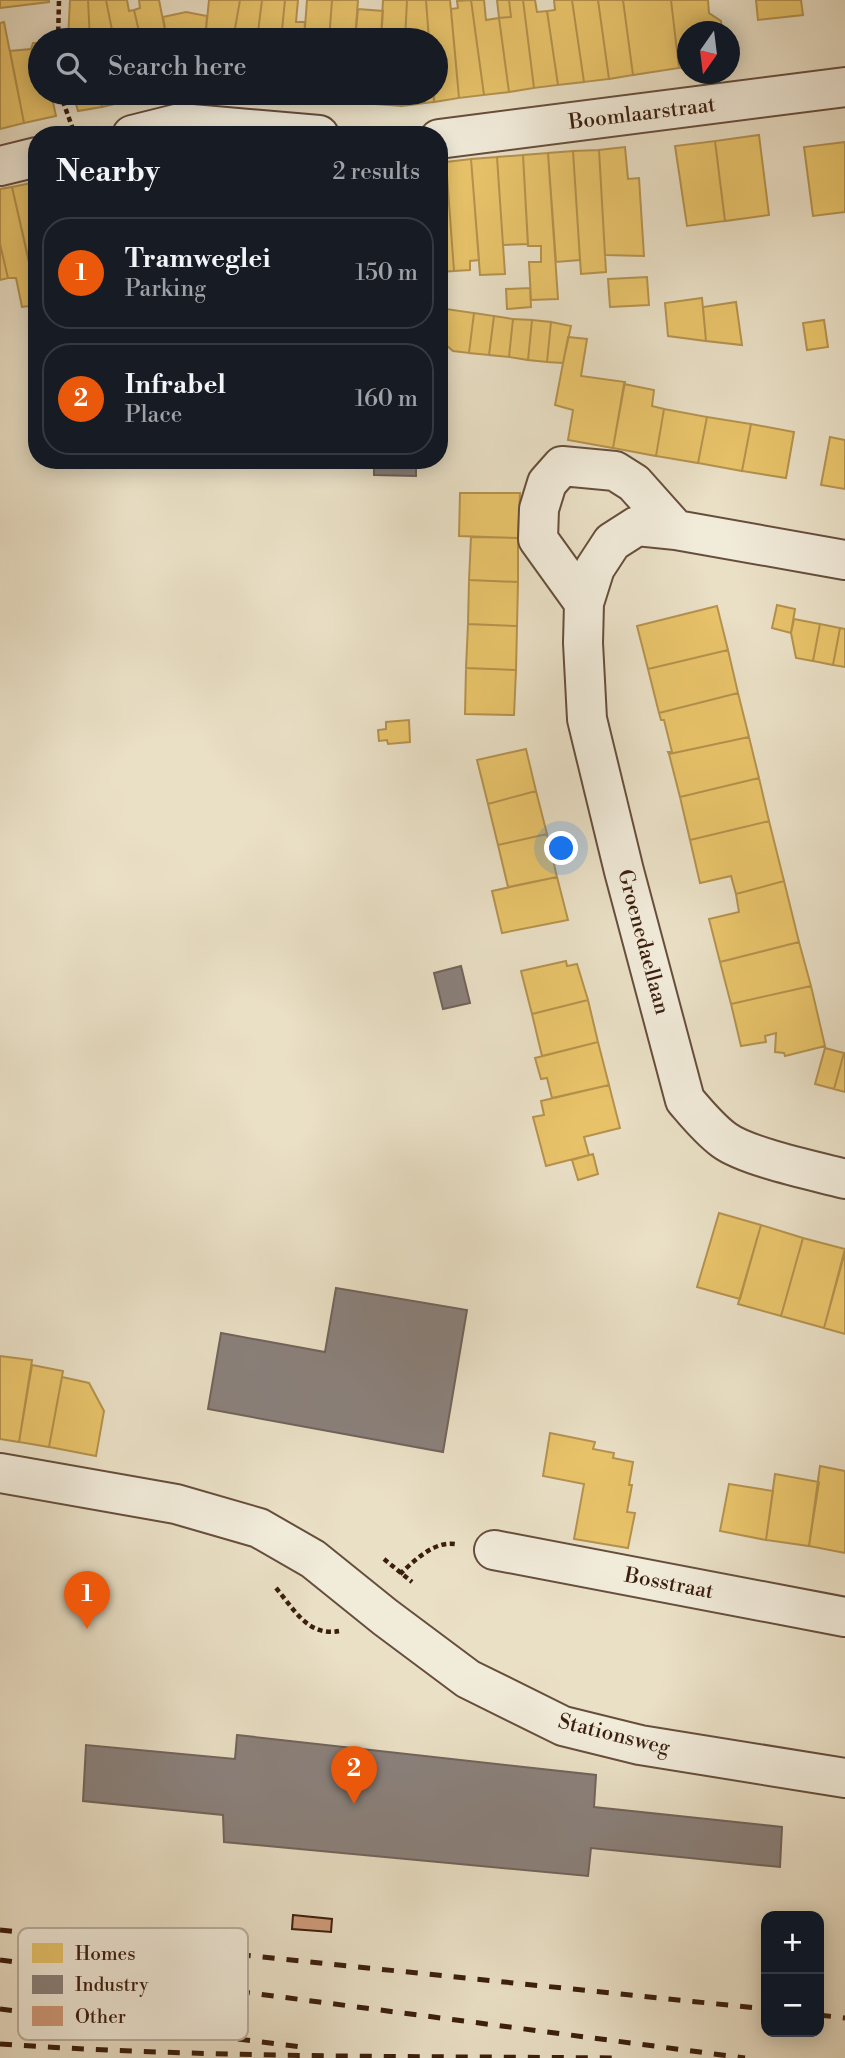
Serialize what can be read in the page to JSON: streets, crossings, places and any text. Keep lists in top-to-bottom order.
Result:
{
  "streets": {
    "street": [
      "Boomlaarstraat",
      "Groenedaellaan",
      "Bosstraat",
      "Stationsweg"
    ]
  },
  "legend": ["Homes", "Industry", "Other"],
  "north": "bottom",
  "page": {
    "search": "Search here",
    "heading": ["Nearby", "2 results"],
    "list": [
      {
        "mark": "1",
        "name": "Tramweglei",
        "note": "Parking",
        "value": "150 m"
      },
      {
        "mark": "2",
        "name": "Infrabel",
        "note": "Place",
        "value": "160 m"
      }
    ],
    "pins": ["1", "2"],
    "map_buttons": ["+", "−"]
  }
}
